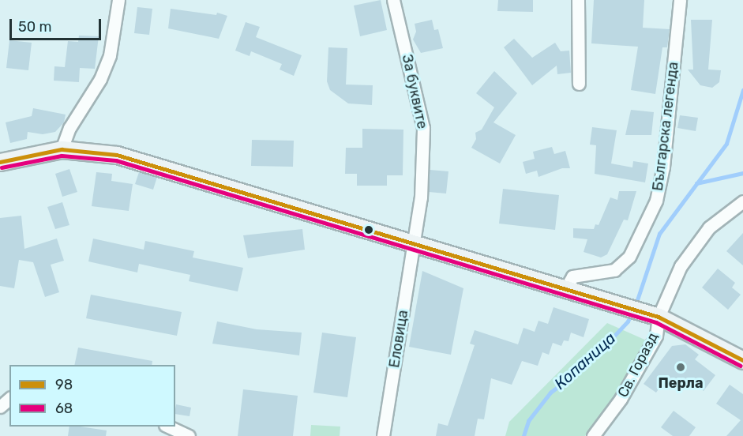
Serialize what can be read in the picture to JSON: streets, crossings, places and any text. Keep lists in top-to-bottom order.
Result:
{
  "streets": {
    "street": [
      "За буквите",
      "Българска легенда",
      "Еловица",
      "Св. Горазд"
    ]
  },
  "crossings": [
    ["За буквите", "Еловица"]
  ],
  "water": ["Копаница"],
  "places": ["Перла"],
  "lines": ["transit line 98", "transit line 68"],
  "legend": ["98", "68"],
  "scale_bar": "50 m"
}
